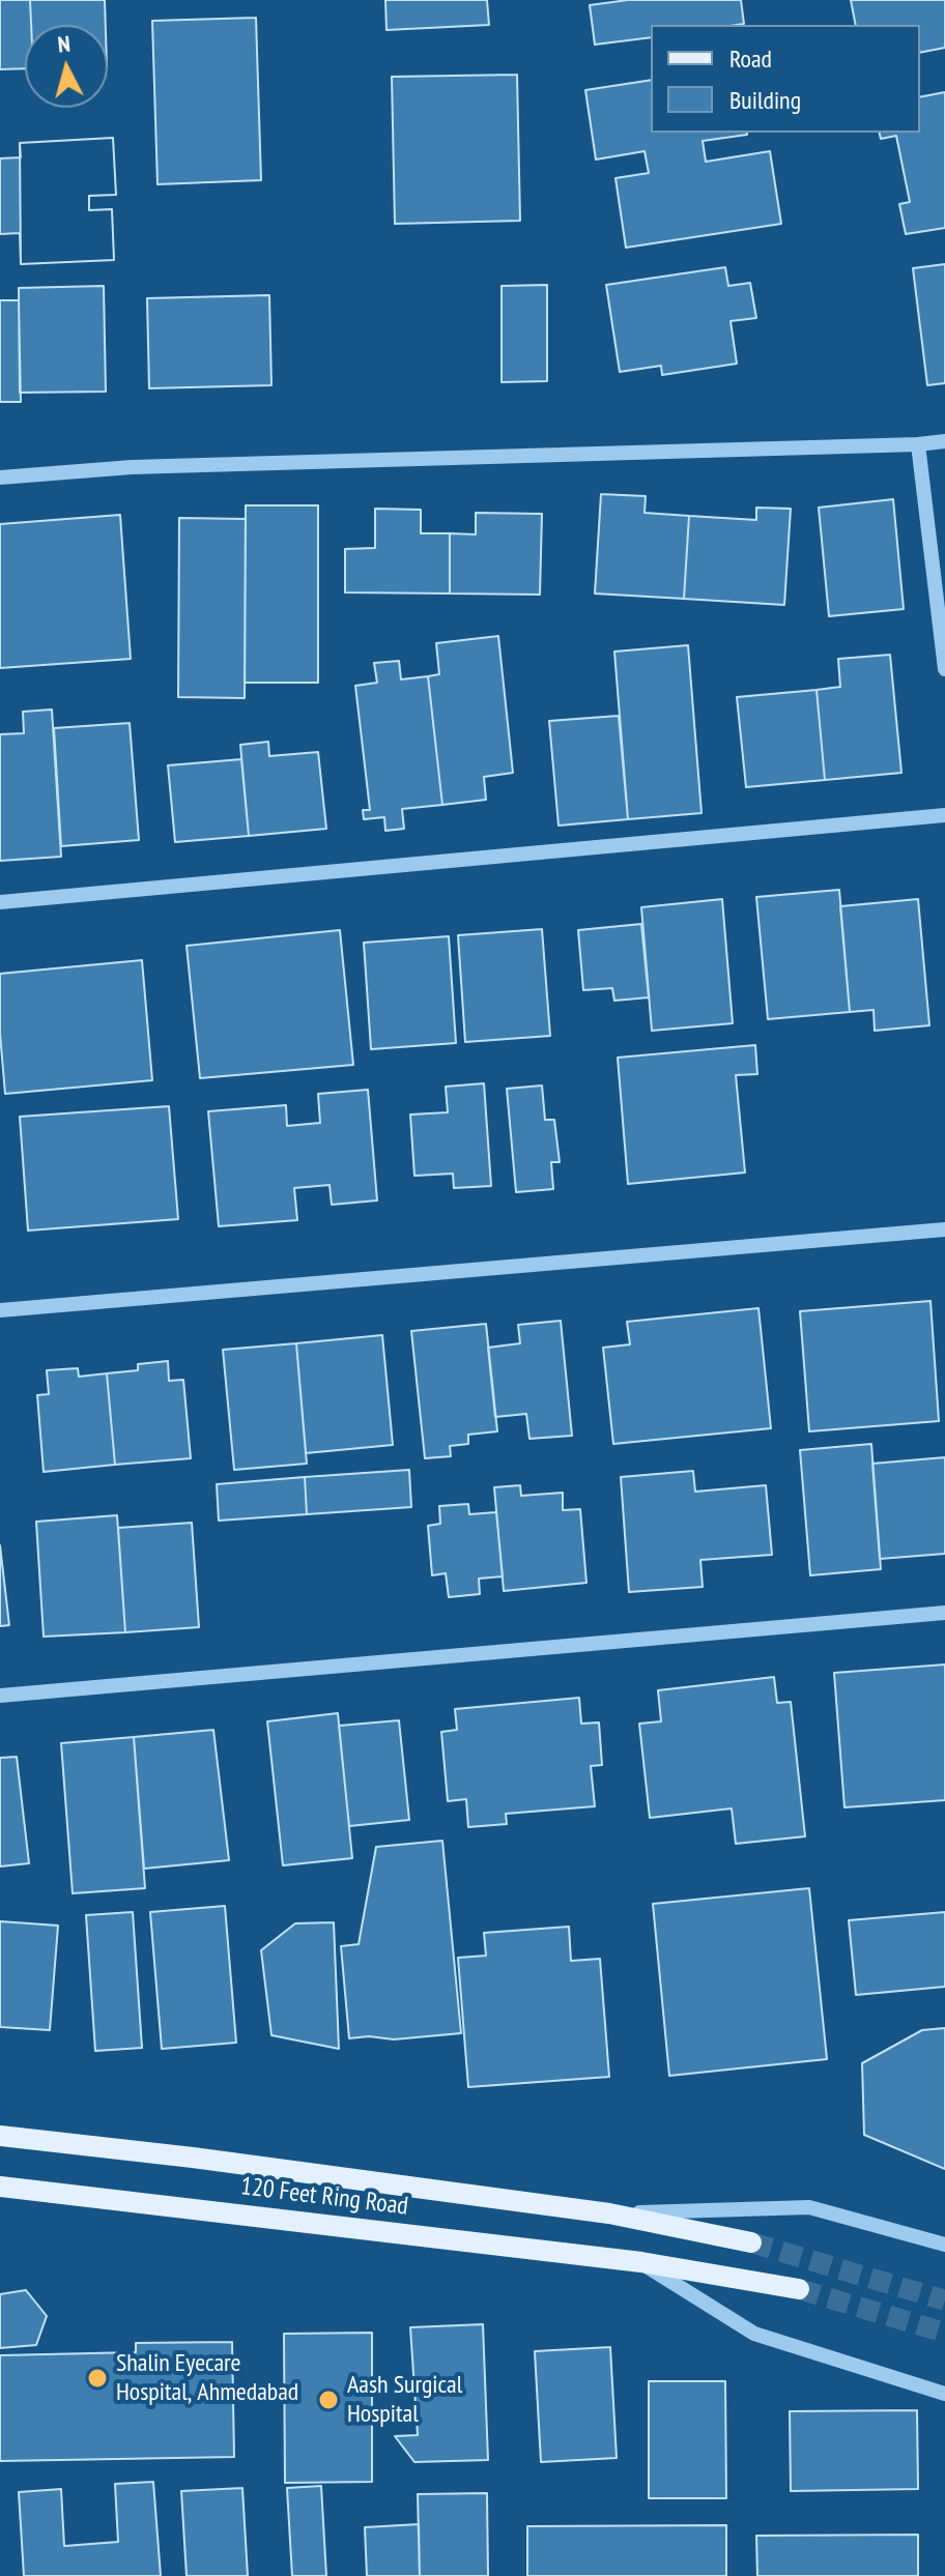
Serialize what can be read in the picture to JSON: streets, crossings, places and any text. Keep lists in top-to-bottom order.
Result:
{
  "streets": {
    "main road": ["120 Feet Ring Road"]
  },
  "places": ["Shalin Eyecare Hospital, Ahmedabad", "Aash Surgical Hospital"],
  "legend": ["Road", "Building"],
  "north": "top"
}
